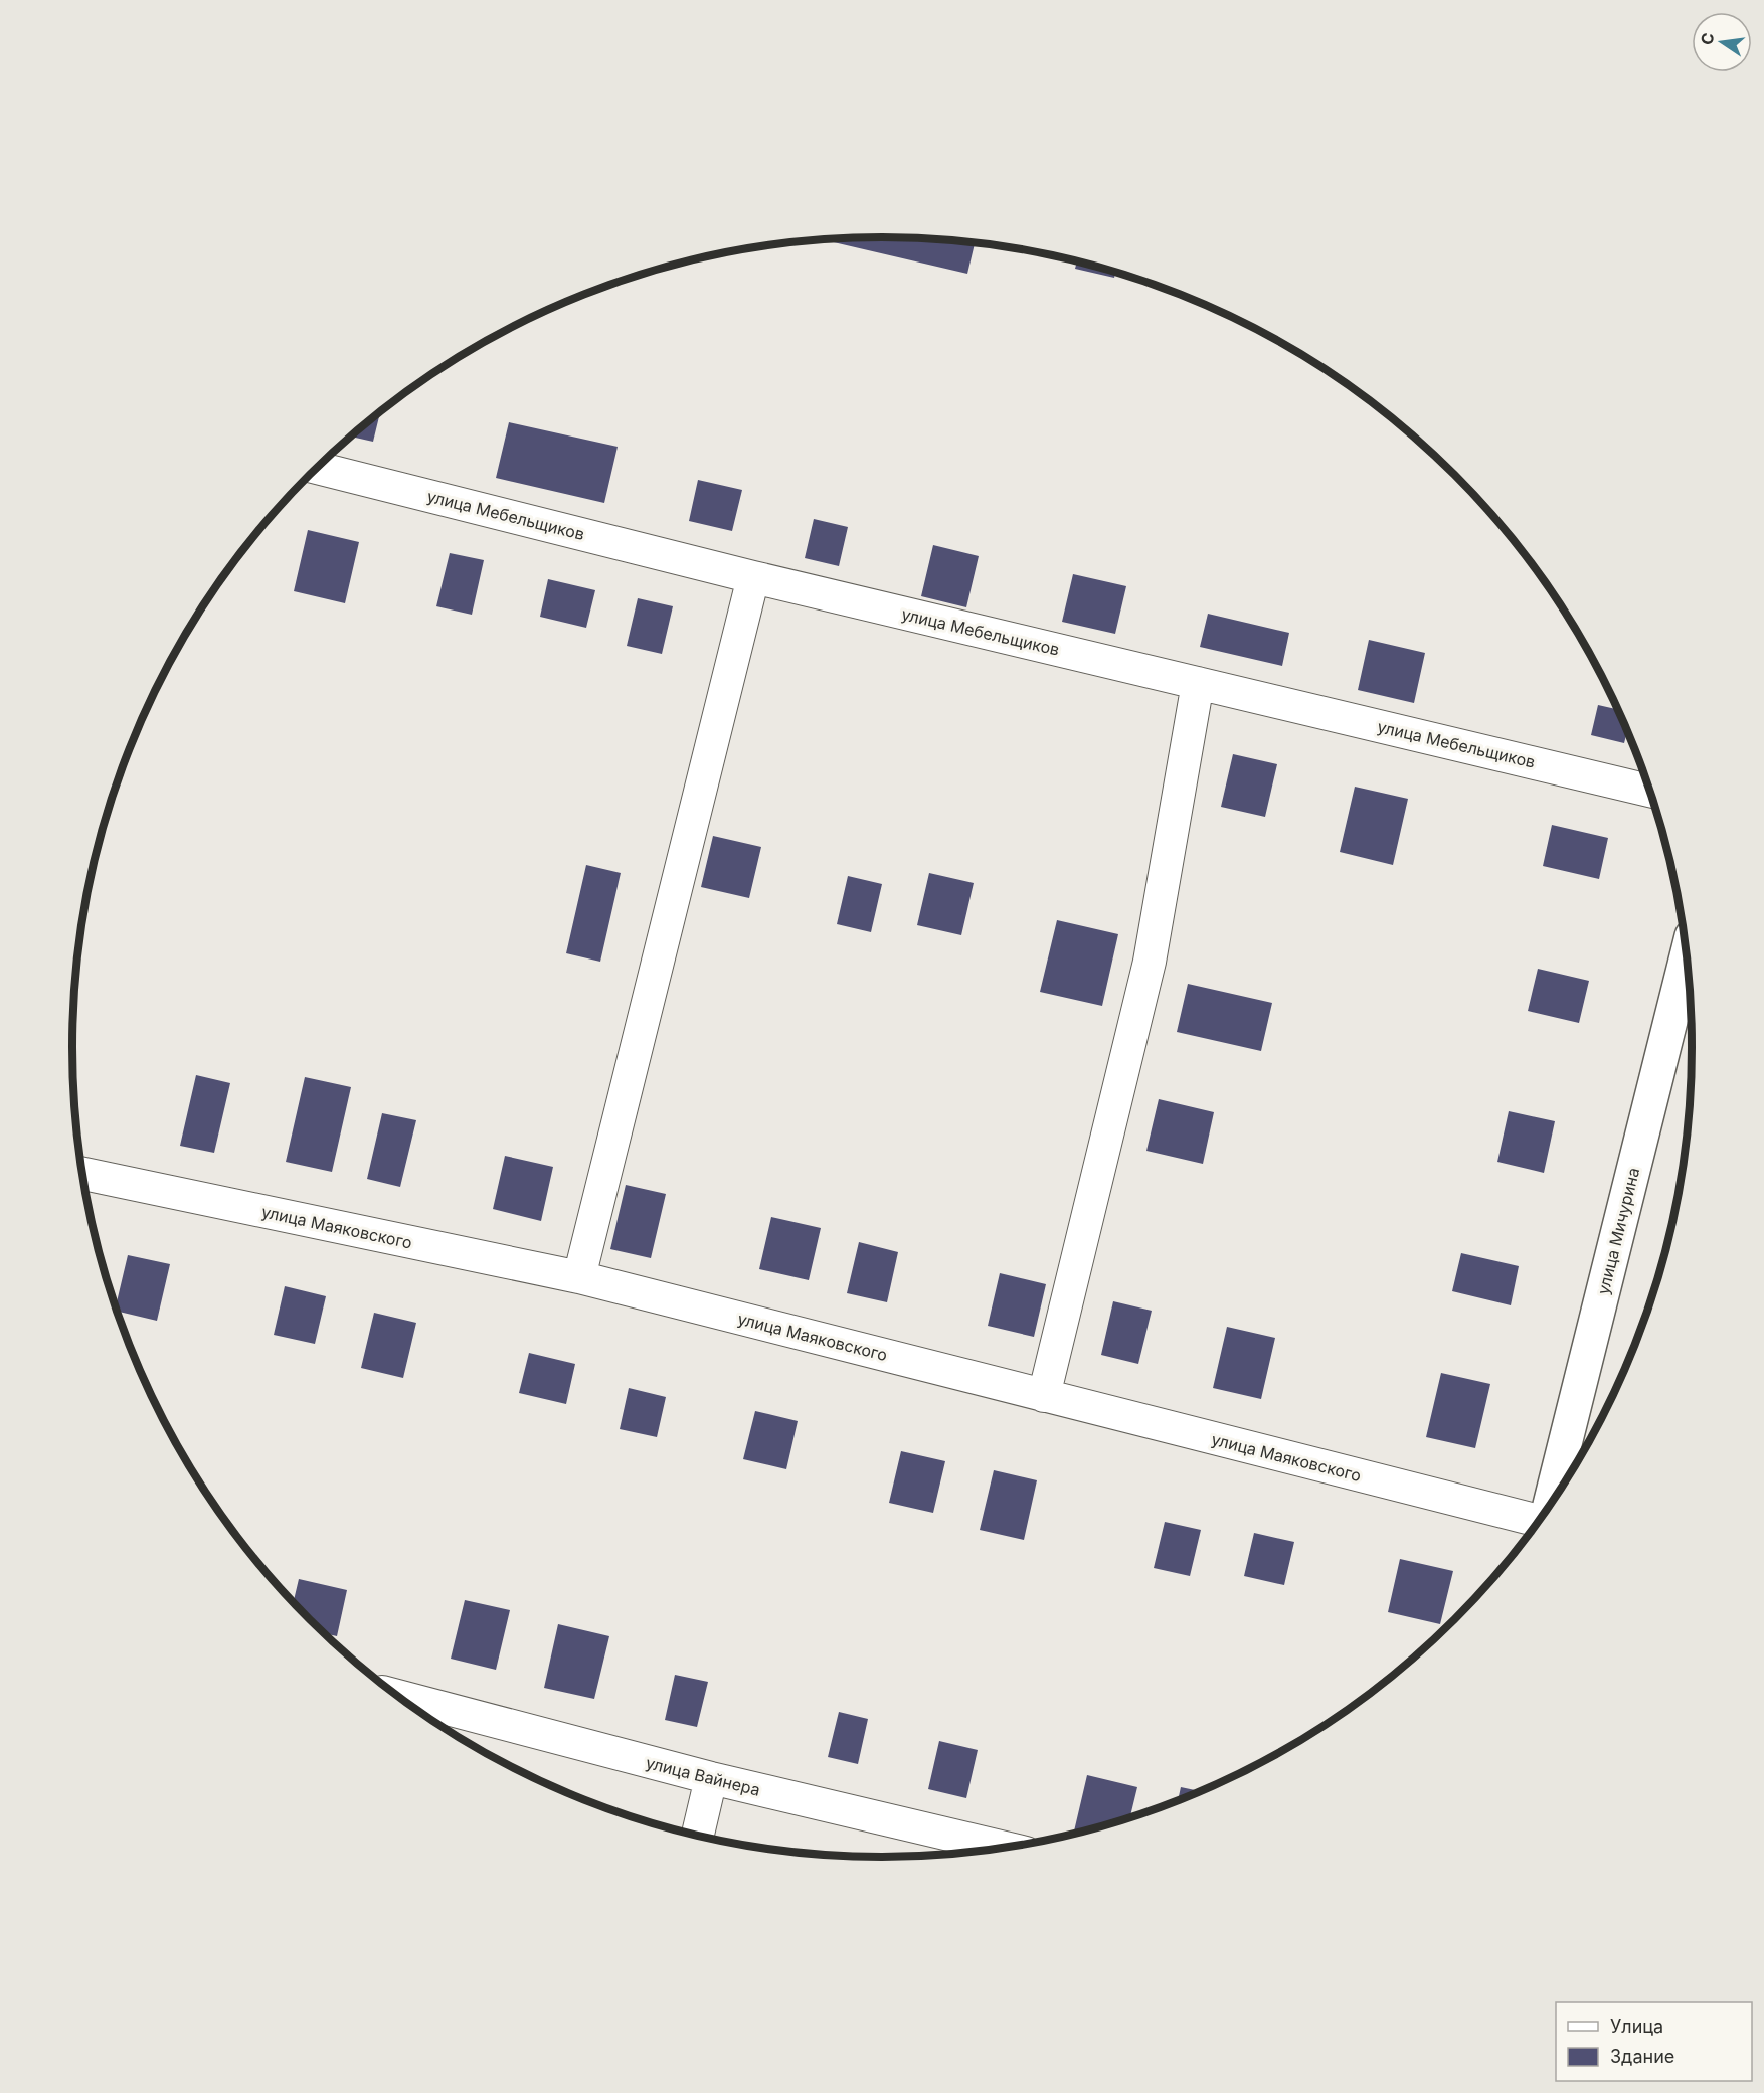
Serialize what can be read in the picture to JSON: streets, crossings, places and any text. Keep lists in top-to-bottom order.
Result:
{
  "streets": {
    "street": [
      "улица Мебельщиков",
      "улица Маяковского",
      "улица Мичурина",
      "улица Вайнера"
    ]
  },
  "legend": ["Улица", "Здание"],
  "north": "left"
}
